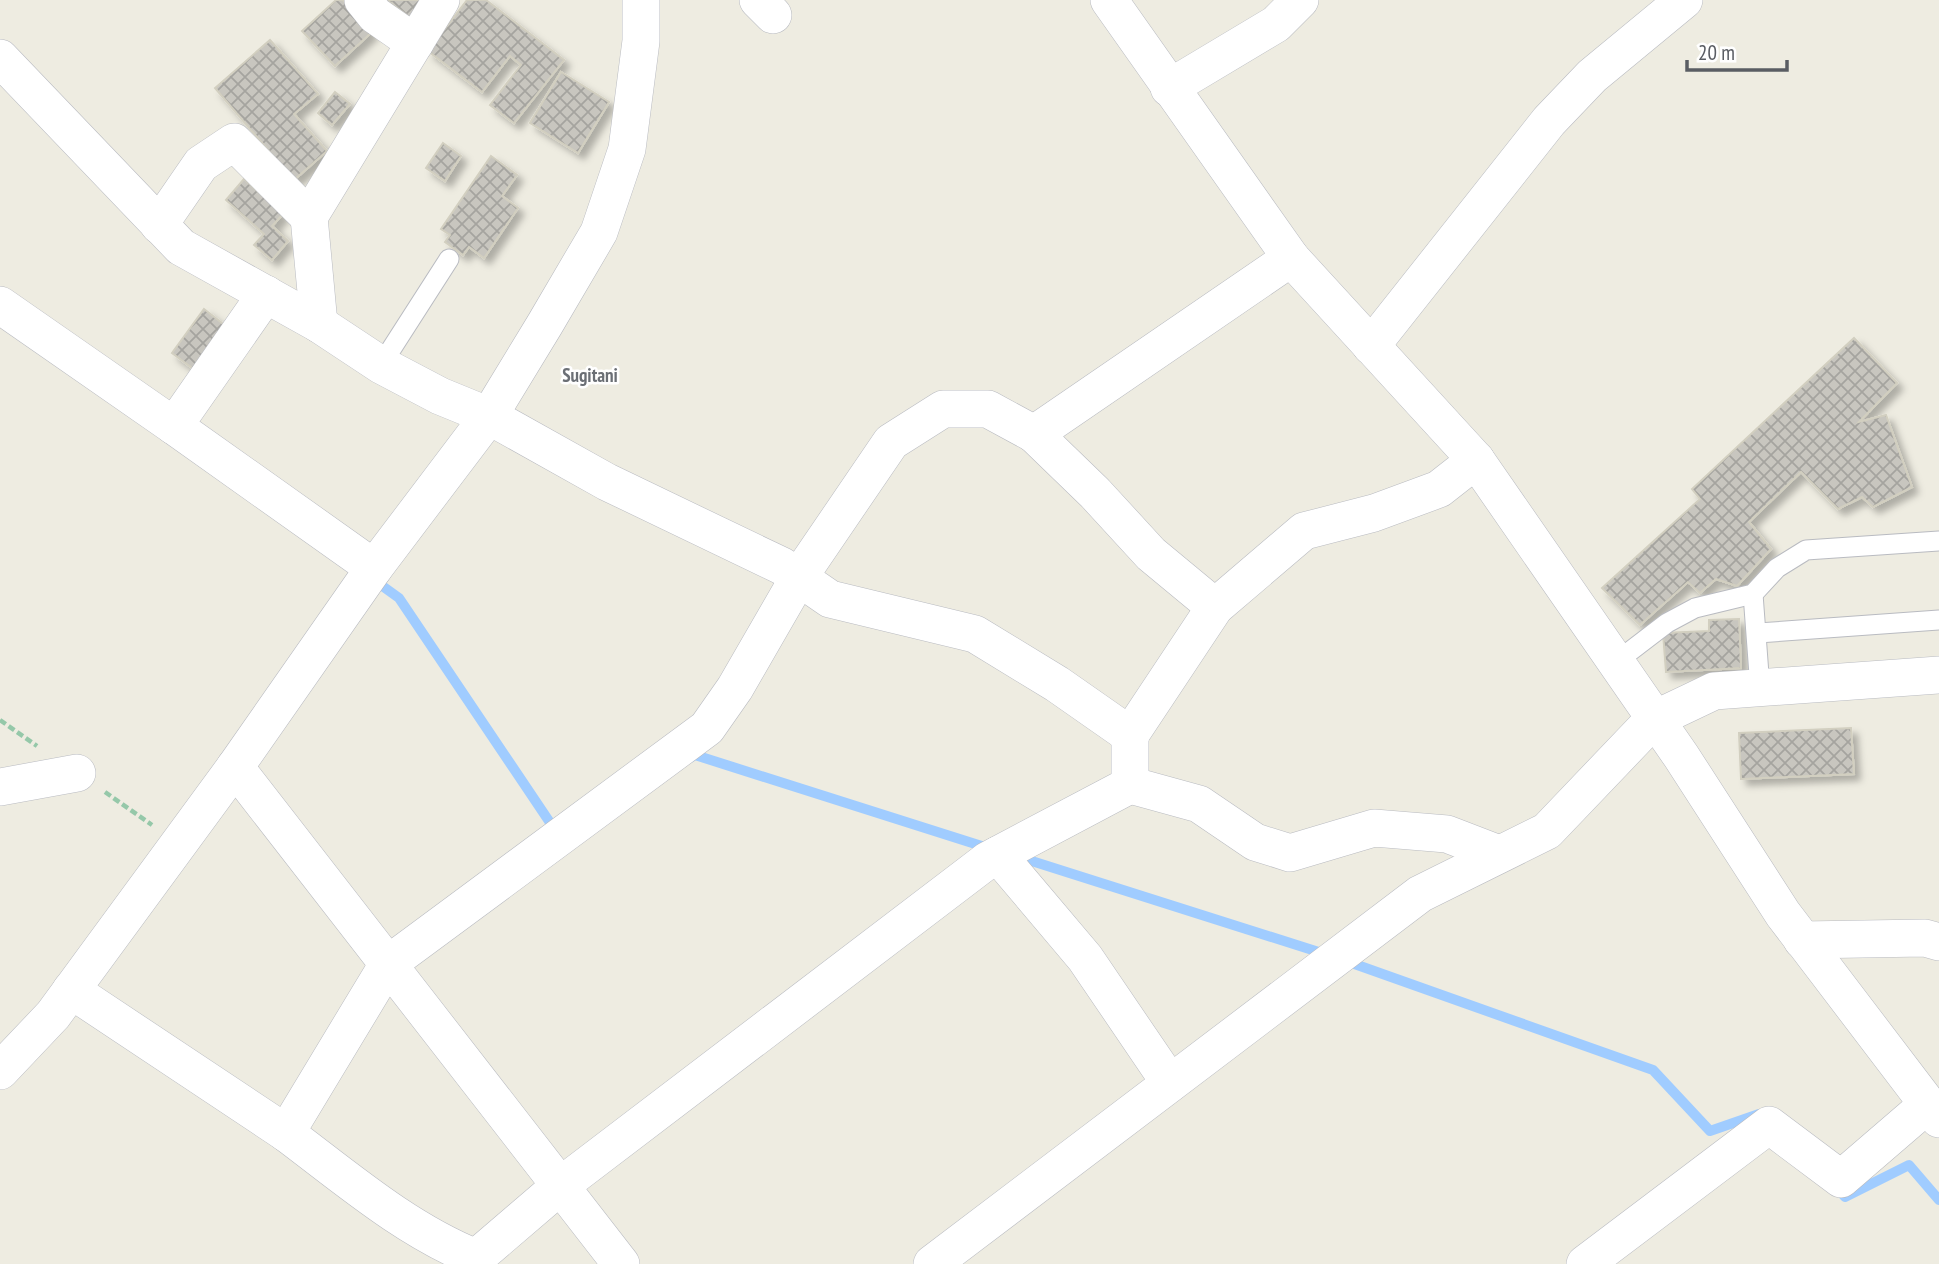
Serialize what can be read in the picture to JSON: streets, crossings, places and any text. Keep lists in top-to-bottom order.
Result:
{
  "districts": ["Sugitani"],
  "scale_bar": "20 m"
}
